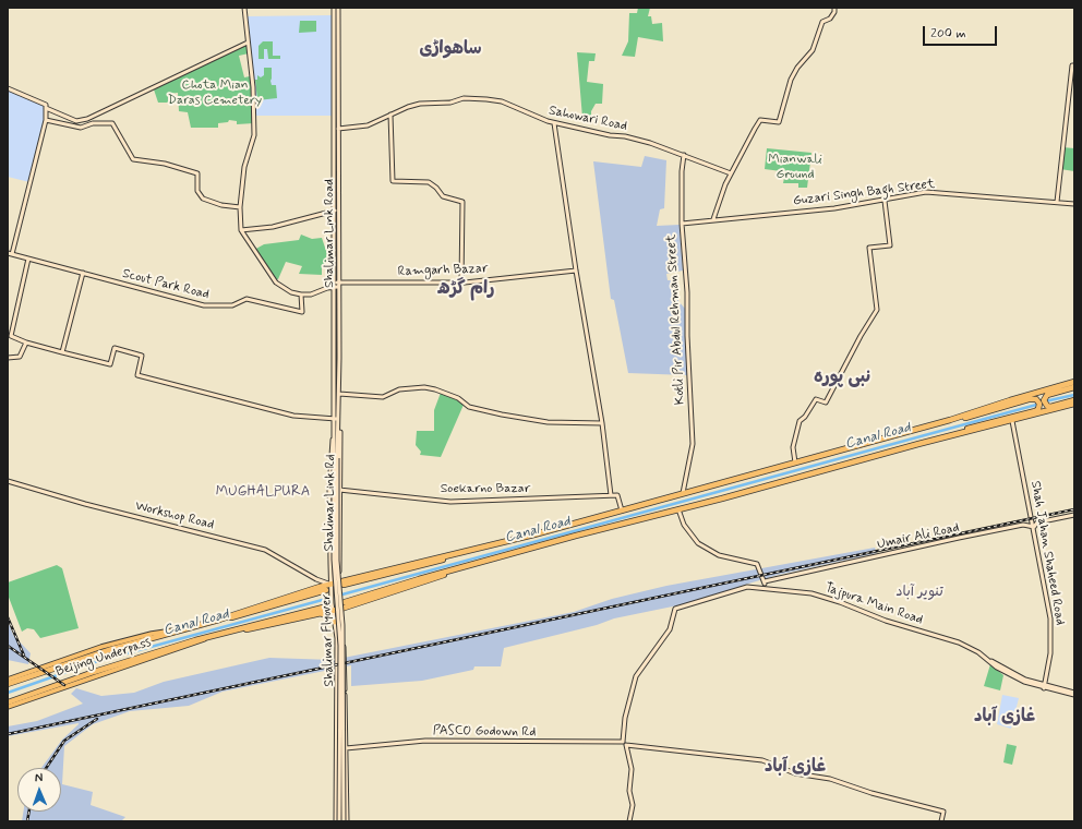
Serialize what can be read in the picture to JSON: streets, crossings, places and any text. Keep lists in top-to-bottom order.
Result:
{
  "streets": {
    "highway": ["Beijing Underpass"],
    "street": [
      "Sahowari Road",
      "Guzari Singh Bagh Street",
      "Shalimar Link Road",
      "Ramgarh Bazar",
      "Scout Park Road",
      "Kotli Pir Abdul Rehman Street",
      "Soekarno Bazar",
      "Shalimar Link Rd",
      "Workshop Road",
      "Umair Ali Road",
      "Shah Jahan Shaheed Road",
      "Tajpura Main Road",
      "Shalimar Flyover",
      "PASCO Godown Rd"
    ]
  },
  "crossings": [
    ["Sahowari Road", "Shalimar Link Road"],
    ["Sahowari Road", "Kotli Pir Abdul Rehman Street"],
    ["Guzari Singh Bagh Street", "Kotli Pir Abdul Rehman Street"],
    ["Shalimar Link Road", "Ramgarh Bazar"],
    ["Shalimar Link Road", "Shalimar Link Rd"],
    ["Ramgarh Bazar", "Scout Park Road"],
    ["Soekarno Bazar", "Shalimar Link Rd"],
    ["Shalimar Link Rd", "Workshop Road"],
    ["Shalimar Link Rd", "Shalimar Flyover"],
    ["Umair Ali Road", "Shah Jahan Shaheed Road"],
    ["Shah Jahan Shaheed Road", "Tajpura Main Road"],
    ["Tajpura Main Road", "PASCO Godown Rd"]
  ],
  "districts": [
    "ساھواڑی",
    "رام گڑھ",
    "نبی پورہ",
    "MUGHALPURA",
    "تنویر آباد",
    "غازى آباد",
    "غازى آباد"
  ],
  "water": ["Canal Road"],
  "parks": ["Chota Mian Daras Cemetery", "Mianwali Ground"],
  "scale_bar": "200 m",
  "north": "top"
}
